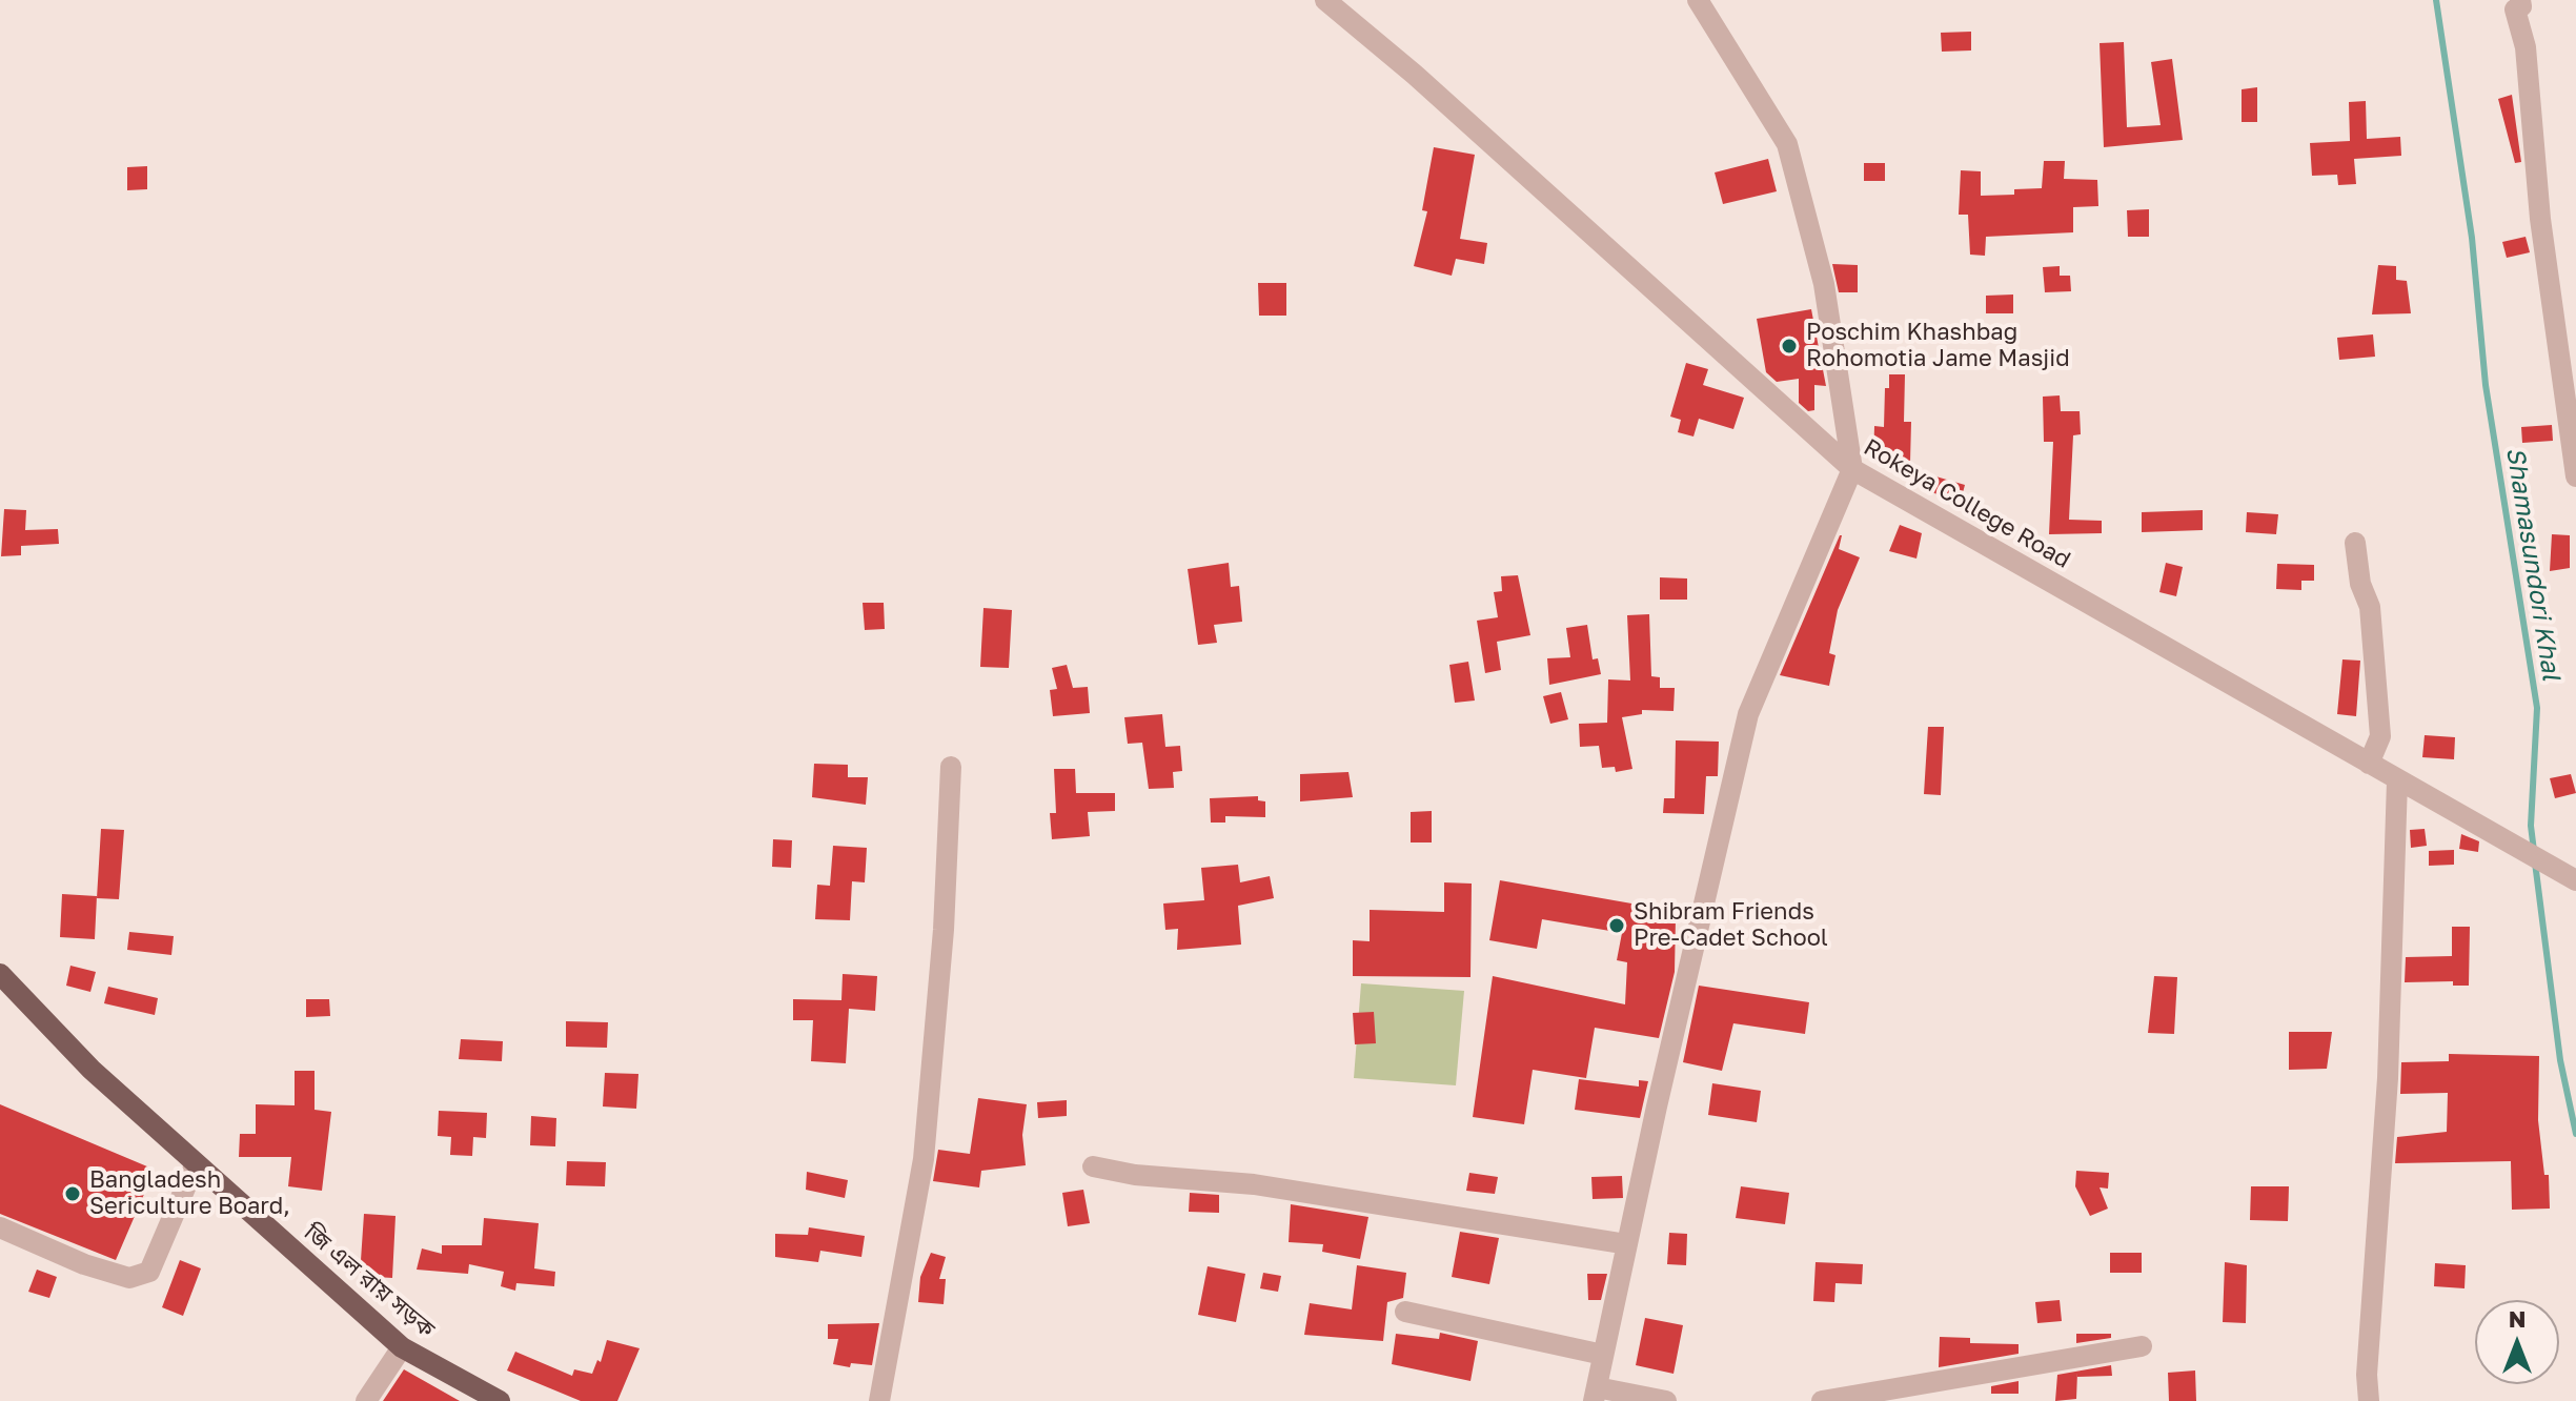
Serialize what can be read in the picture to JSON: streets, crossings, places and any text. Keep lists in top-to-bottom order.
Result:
{
  "streets": {
    "main road": ["জি এল রায় সড়ক"],
    "street": ["Rokeya College Road"]
  },
  "water": ["Shamasundori Khal"],
  "places": ["Poschim Khashbag Rohomotia Jame Masjid", "Shibram Friends Pre-Cadet School", "Bangladesh Sericulture Board,"],
  "north": "top"
}
